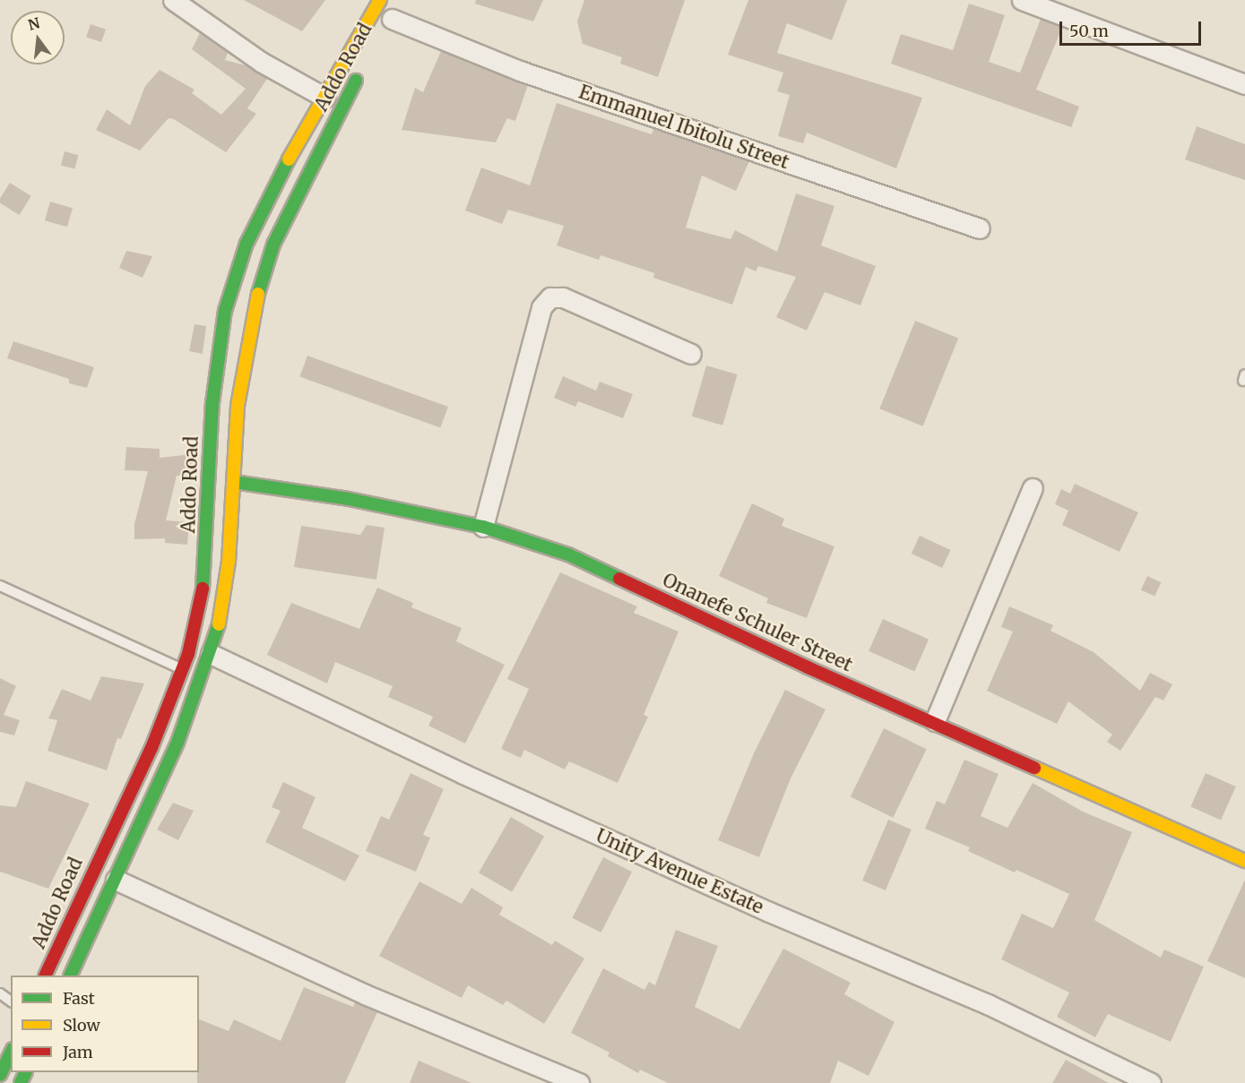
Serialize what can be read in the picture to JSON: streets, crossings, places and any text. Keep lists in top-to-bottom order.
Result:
{
  "streets": {
    "main road": ["Addo Road", "Onanefe Schuler Street"],
    "street": ["Emmanuel Ibitolu Street", "Unity Avenue Estate"]
  },
  "crossings": [
    ["Addo Road", "Onanefe Schuler Street"],
    ["Addo Road", "Unity Avenue Estate"]
  ],
  "legend": ["Fast", "Slow", "Jam"],
  "scale_bar": "50 m",
  "north": "top"
}
